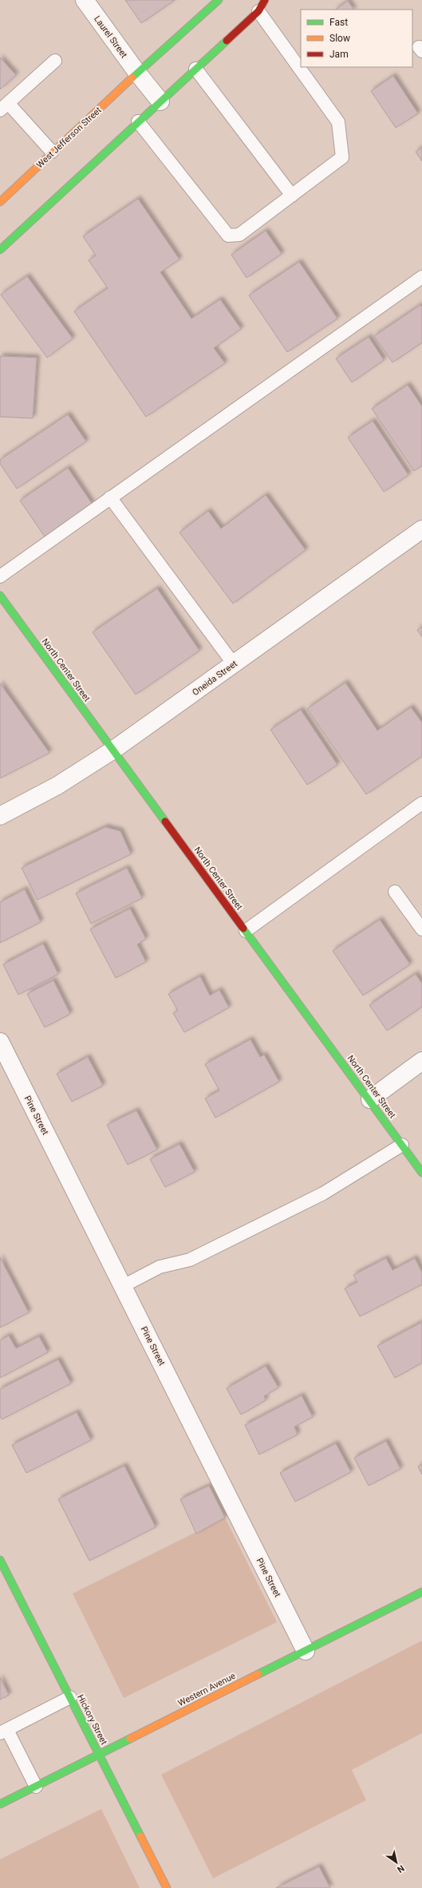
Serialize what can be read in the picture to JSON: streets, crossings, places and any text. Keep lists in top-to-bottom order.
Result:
{
  "streets": {
    "main road": [
      "West Jefferson Street",
      "North Center Street",
      "Western Avenue",
      "Hickory Street"
    ],
    "street": ["Laurel Street", "Oneida Street", "Pine Street"]
  },
  "crossings": [
    ["Laurel Street", "West Jefferson Street"],
    ["North Center Street", "Oneida Street"],
    ["Pine Street", "Western Avenue"],
    ["Western Avenue", "Hickory Street"]
  ],
  "legend": ["Fast", "Slow", "Jam"],
  "north": "bottom right"
}
